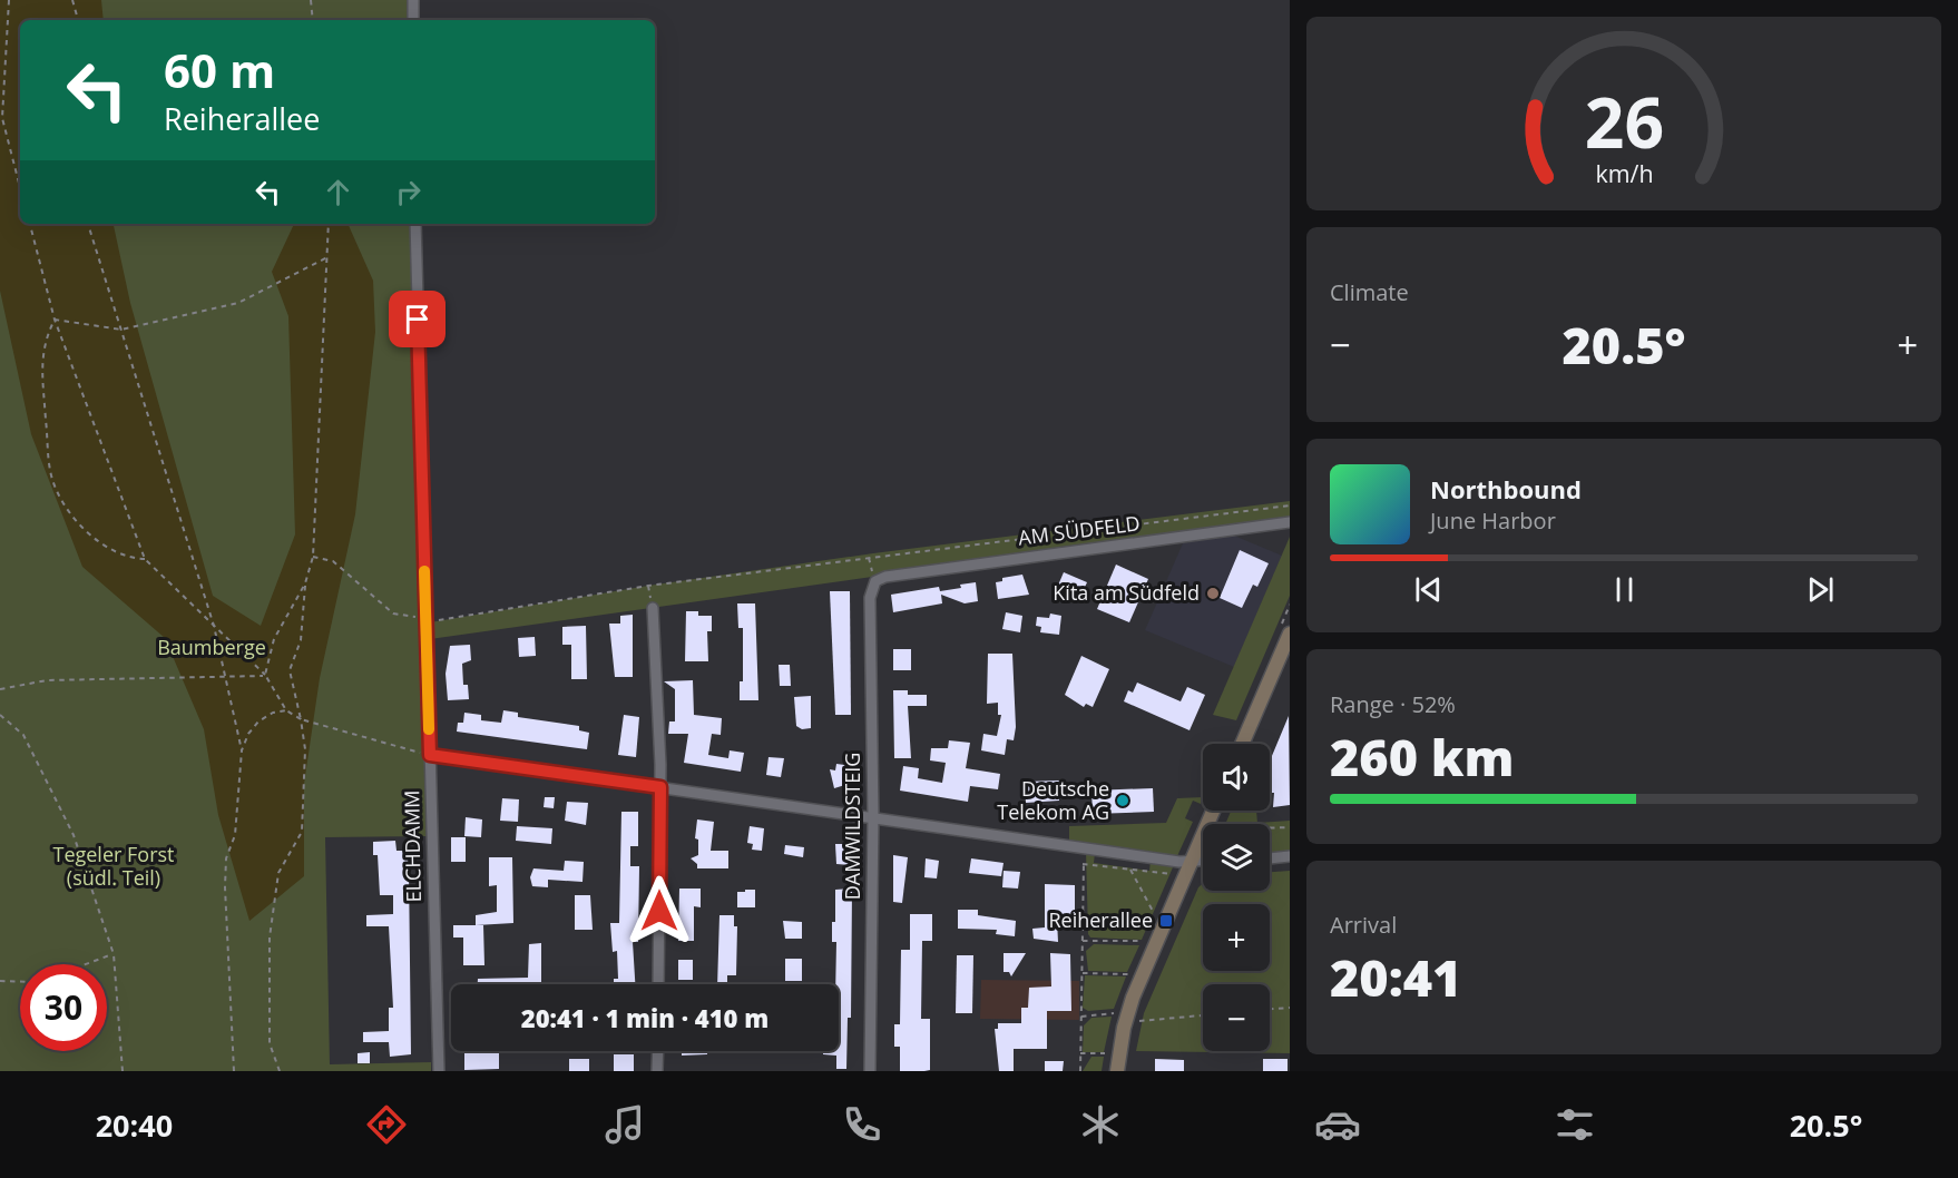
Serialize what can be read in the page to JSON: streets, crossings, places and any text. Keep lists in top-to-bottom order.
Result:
{
  "streets": {
    "street": ["AM SÜDFELD", "DAMWILDSTEIG", "ELCHDAMM"]
  },
  "crossings": [
    ["AM SÜDFELD", "DAMWILDSTEIG"]
  ],
  "parks": ["Baumberge", "Tegeler Forst (südl. Teil)"],
  "places": {
    "other": ["Kita am Südfeld", "Deutsche Telekom AG"],
    "transit": ["Reiherallee"]
  },
  "page": {
    "turn": ["60 m", "Reiherallee"],
    "tile": [
      "Climate",
      ["Range · 52%", "260 km"],
      ["Arrival", "20:41"]
    ],
    "heat": ["−", "20.5°", "+"],
    "song": ["Northbound", "June Harbor"],
    "map_buttons": ["+", "−"],
    "limit": "30",
    "trip": "20:41 · 1 min · 410 m",
    "tabs": ["20:40", "20.5°"],
    "gauge": ["26", "km/h"]
  }
}
